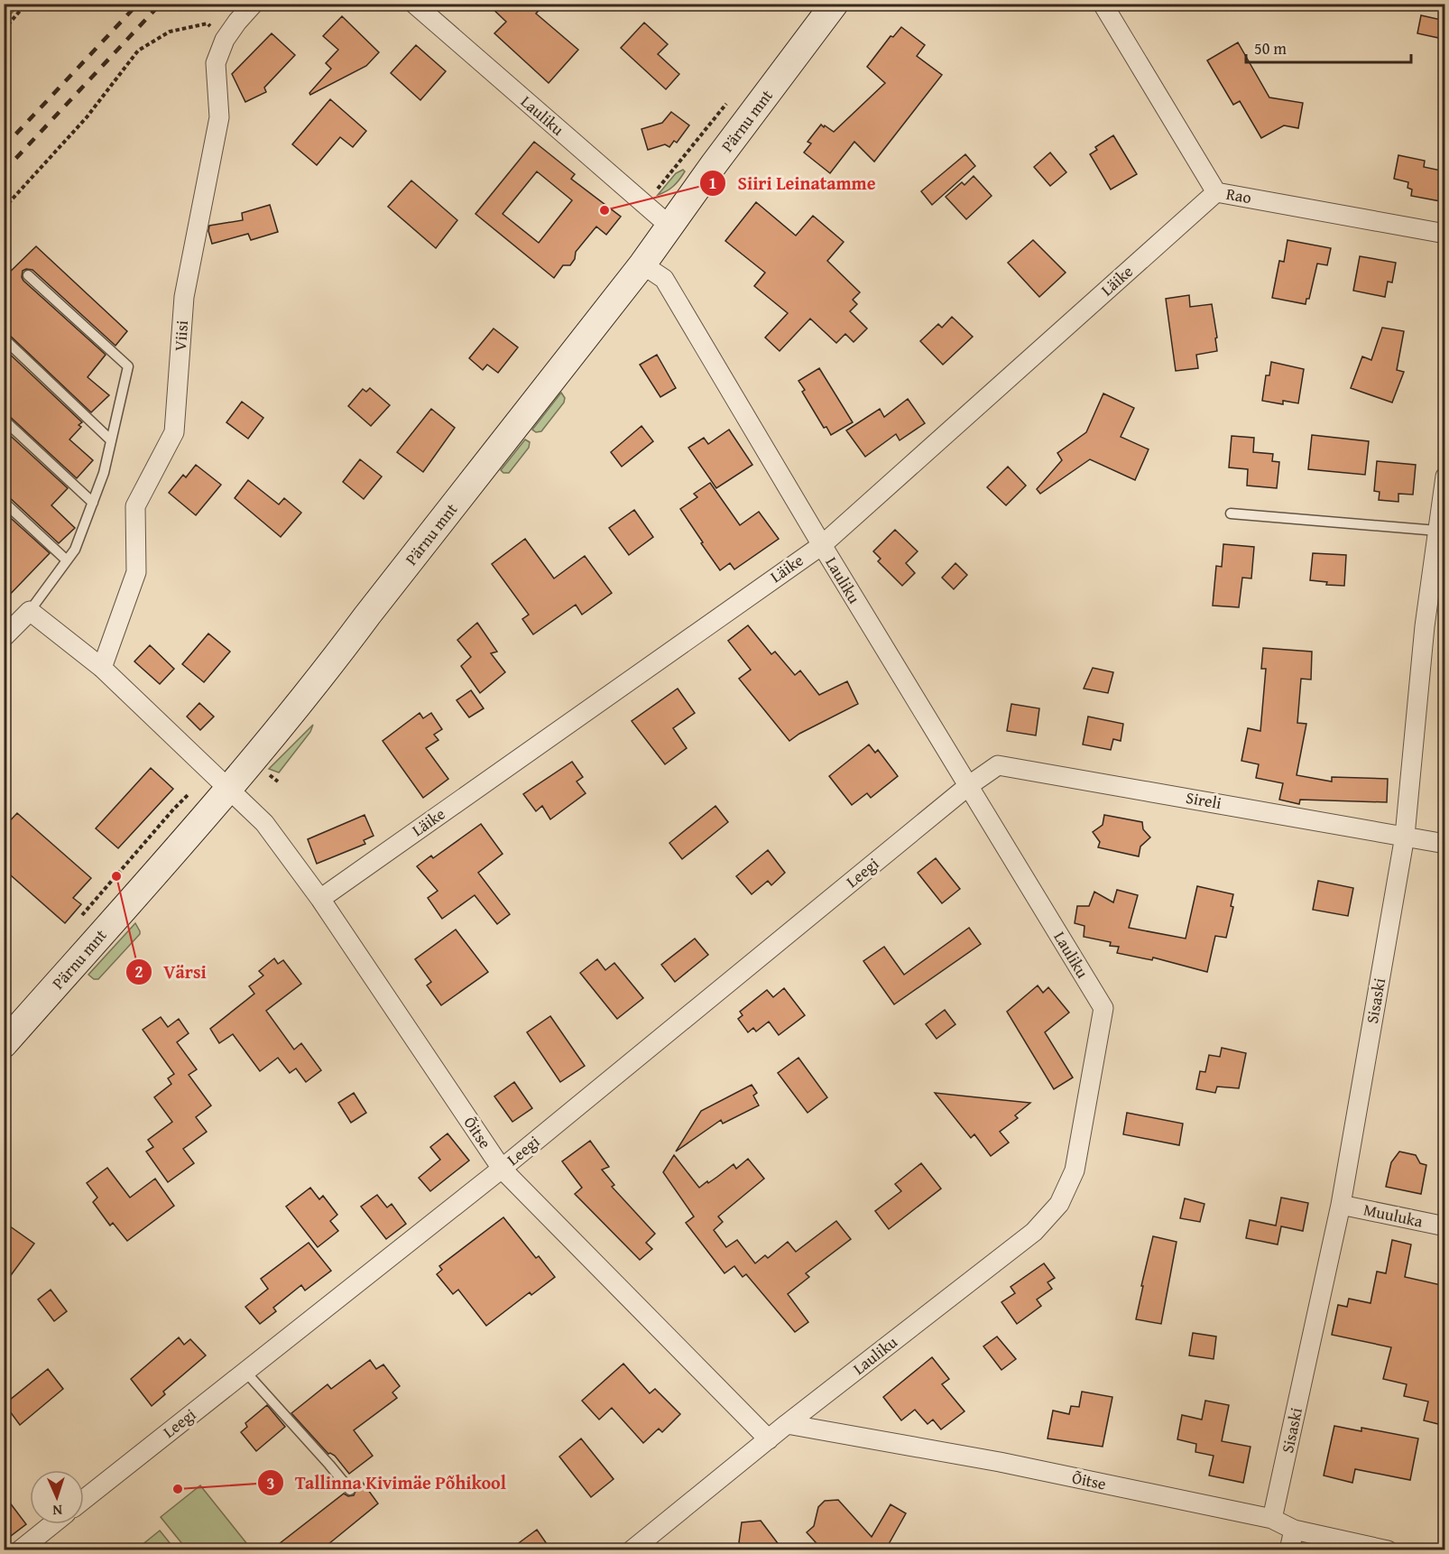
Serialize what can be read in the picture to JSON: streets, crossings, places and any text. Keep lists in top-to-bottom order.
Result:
{
  "streets": {
    "main road": ["Pärnu mnt"],
    "street": [
      "Lauliku",
      "Rao",
      "Läike",
      "Viisi",
      "Sireli",
      "Leegi",
      "Sisaski",
      "Õitse",
      "Muuluka"
    ]
  },
  "crossings": [
    ["Lauliku", "Pärnu mnt"],
    ["Lauliku", "Läike"],
    ["Lauliku", "Sireli"],
    ["Lauliku", "Leegi"],
    ["Lauliku", "Õitse"],
    ["Pärnu mnt", "Õitse"],
    ["Rao", "Läike"],
    ["Läike", "Õitse"],
    ["Viisi", "Õitse"],
    ["Sireli", "Leegi"],
    ["Sireli", "Sisaski"],
    ["Leegi", "Õitse"],
    ["Sisaski", "Õitse"],
    ["Sisaski", "Muuluka"]
  ],
  "places": ["Siiri Leinatamme", "Värsi", "Tallinna Kivimäe Põhikool"],
  "scale_bar": "50 m",
  "north": "bottom"
}
